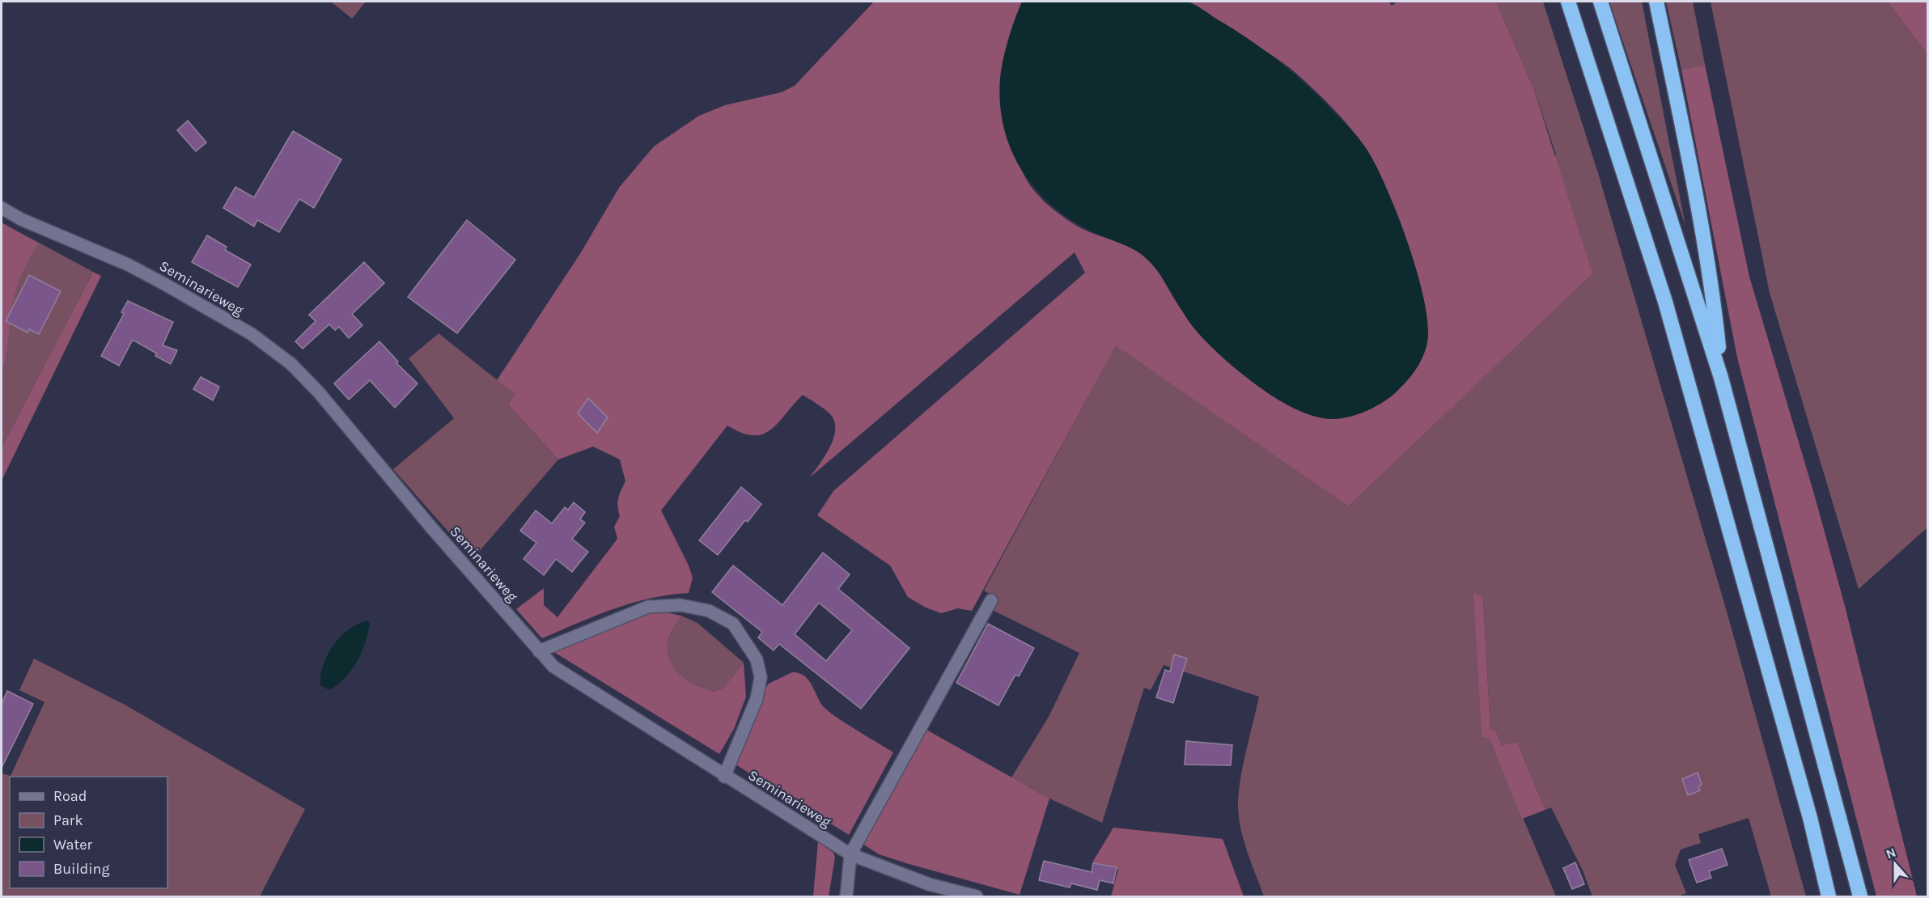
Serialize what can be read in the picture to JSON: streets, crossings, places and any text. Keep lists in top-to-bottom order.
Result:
{
  "streets": {
    "street": ["Seminarieweg"]
  },
  "legend": [
    "Road",
    "Park",
    "Water",
    "Building"
  ],
  "north": "top"
}
